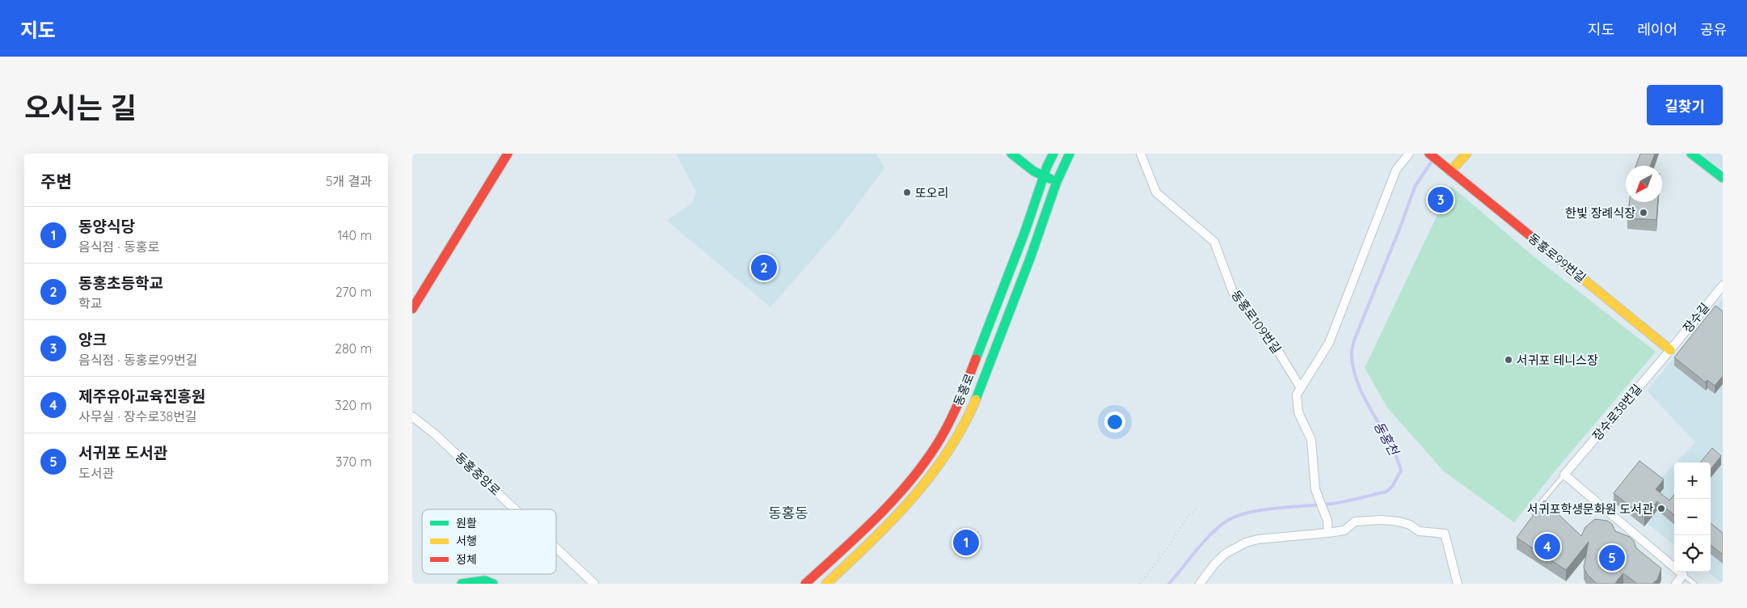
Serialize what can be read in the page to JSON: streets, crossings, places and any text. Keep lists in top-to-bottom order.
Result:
{
  "streets": {
    "main road": ["동홍로99번길", "동홍로"],
    "street": [
      "장수길",
      "동홍로109번길",
      "장수로38번길",
      "동홍중앙로"
    ]
  },
  "crossings": [
    ["동홍로99번길", "장수길"],
    ["동홍로99번길", "장수로38번길"],
    ["장수길", "장수로38번길"]
  ],
  "districts": ["동홍동"],
  "water": ["동홍천"],
  "places": [
    "또오리",
    "한빛 장례식장",
    "서귀포 테니스장",
    "서귀포학생문화원 도서관"
  ],
  "legend": ["원활", "서행", "정체"],
  "north": "bottom left",
  "page": {
    "header": "지도",
    "nav": ["지도", "레이어", "공유"],
    "title": "오시는 길",
    "buttons": "길찾기",
    "heading": ["주변", "5개 결과"],
    "pins": [
      "3",
      "2",
      "1",
      "4",
      "5"
    ],
    "list": [
      {
        "mark": "1",
        "name": "동양식당",
        "note": "음식점 · 동홍로",
        "value": "140 m"
      },
      {
        "mark": "2",
        "name": "동홍초등학교",
        "note": "학교",
        "value": "270 m"
      },
      {
        "mark": "3",
        "name": "앙크",
        "note": "음식점 · 동홍로99번길",
        "value": "280 m"
      },
      {
        "mark": "4",
        "name": "제주유아교육진흥원",
        "note": "사무실 · 장수로38번길",
        "value": "320 m"
      },
      {
        "mark": "5",
        "name": "서귀포 도서관",
        "note": "도서관",
        "value": "370 m"
      }
    ],
    "map_buttons": ["+", "−"]
  }
}
